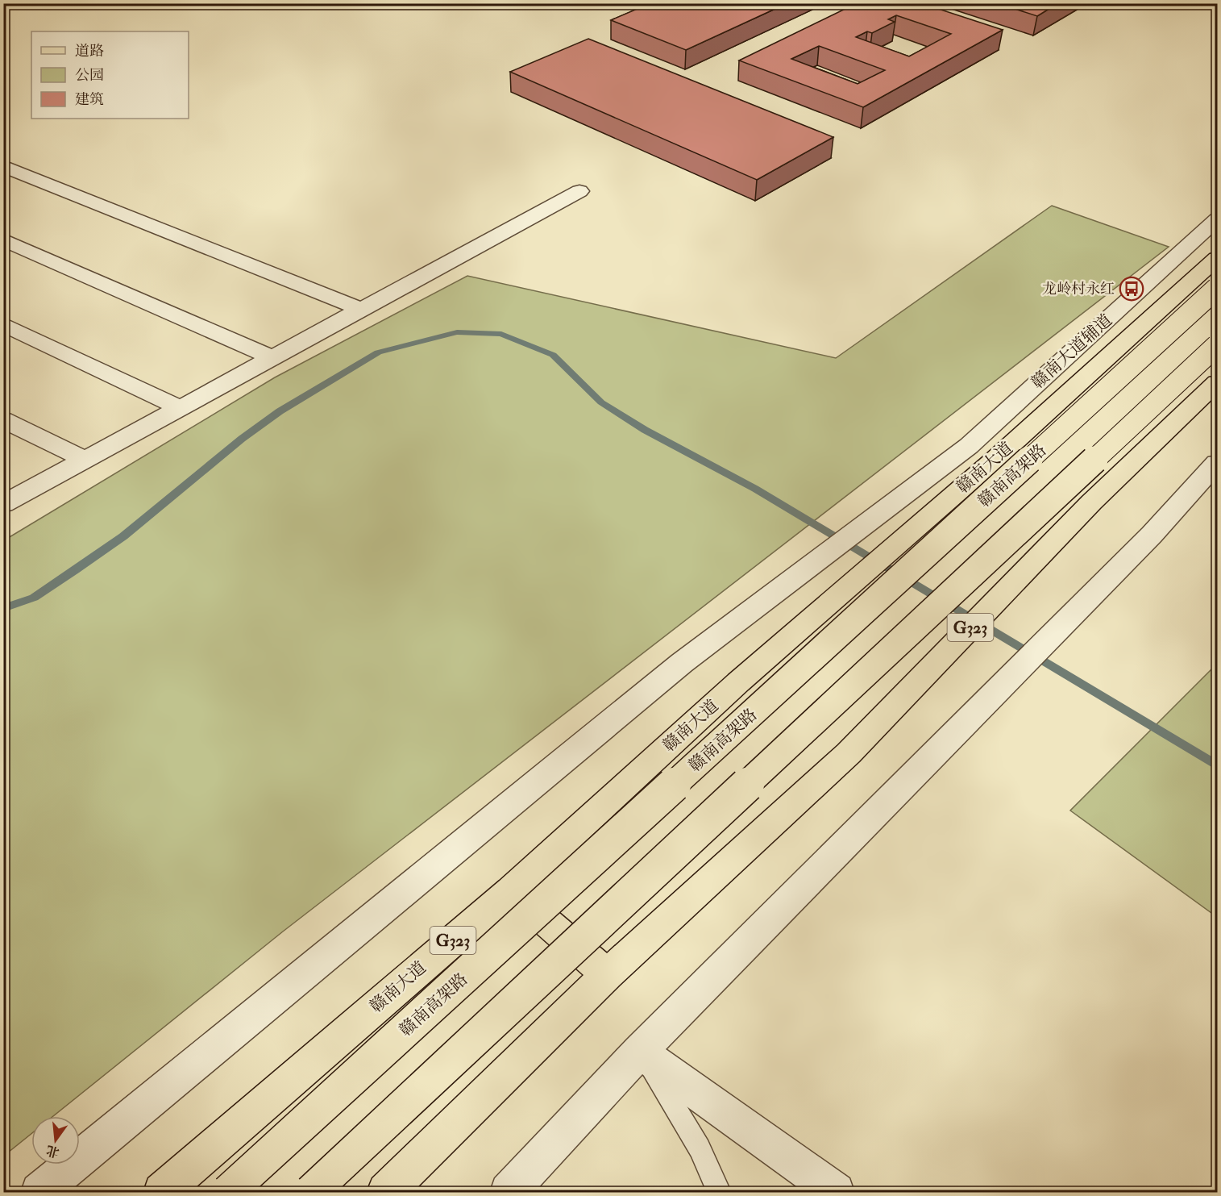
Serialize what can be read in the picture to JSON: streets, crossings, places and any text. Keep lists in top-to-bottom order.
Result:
{
  "streets": {
    "main road": ["赣南大道", "赣南高架路", "G323"],
    "street": ["赣南大道辅道"]
  },
  "places": {
    "bus stop": ["龙岭村永红"]
  },
  "legend": ["道路", "公园", "建筑"],
  "north": "bottom"
}
